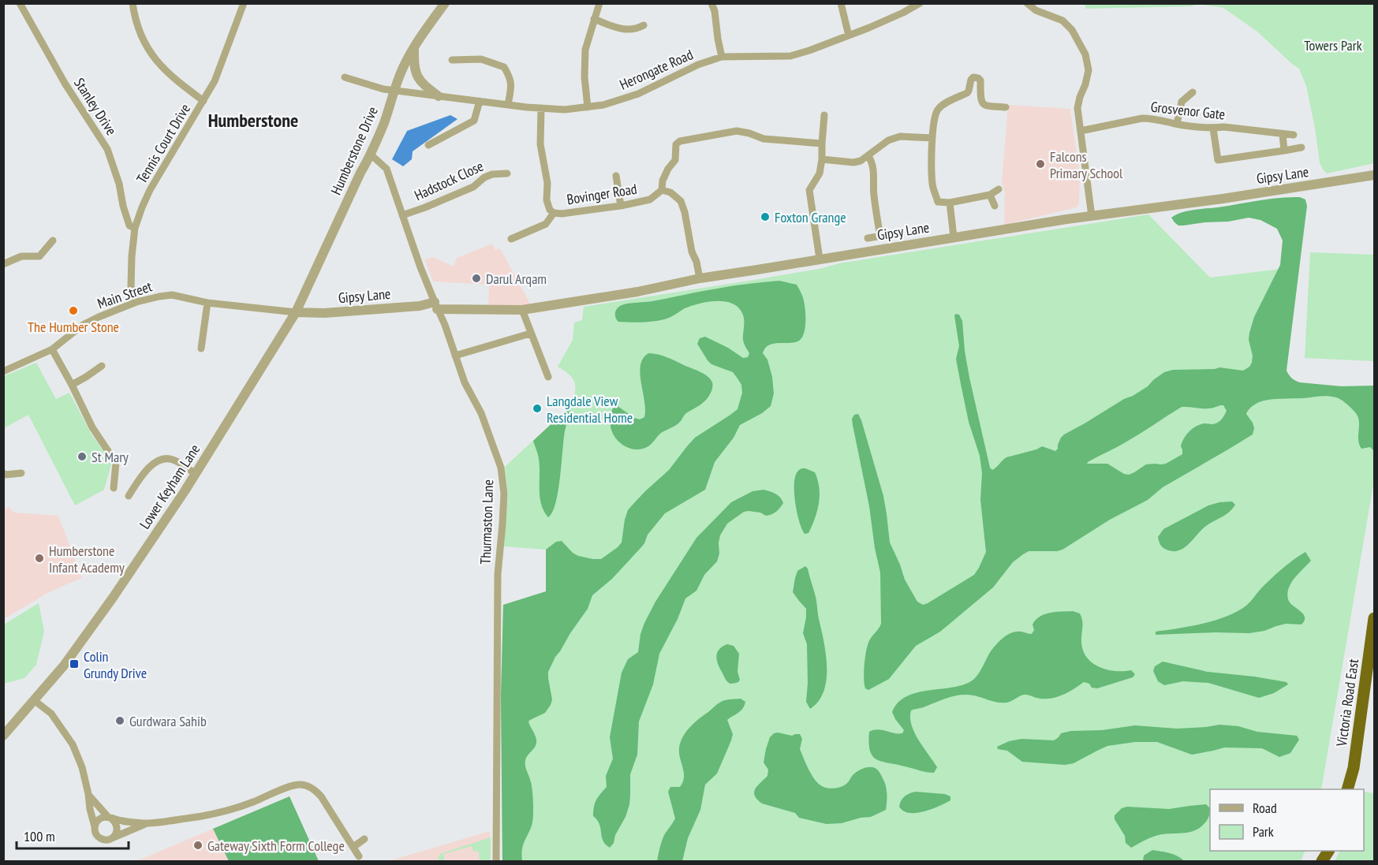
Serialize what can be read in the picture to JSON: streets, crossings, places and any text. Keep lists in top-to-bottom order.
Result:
{
  "streets": {
    "highway": ["Victoria Road East"],
    "street": [
      "Herongate Road",
      "Stanley Drive",
      "Grosvenor Gate",
      "Tennis Court Drive",
      "Humberstone Drive",
      "Gipsy Lane",
      "Hadstock Close",
      "Bovinger Road",
      "Main Street",
      "Lower Keyham Lane",
      "Thurmaston Lane"
    ]
  },
  "crossings": [
    ["Herongate Road", "Humberstone Drive"],
    ["Herongate Road", "Bovinger Road"],
    ["Stanley Drive", "Tennis Court Drive"],
    ["Tennis Court Drive", "Main Street"],
    ["Humberstone Drive", "Gipsy Lane"],
    ["Humberstone Drive", "Main Street"],
    ["Humberstone Drive", "Lower Keyham Lane"],
    ["Humberstone Drive", "Thurmaston Lane"],
    ["Gipsy Lane", "Main Street"],
    ["Gipsy Lane", "Lower Keyham Lane"],
    ["Gipsy Lane", "Thurmaston Lane"],
    ["Hadstock Close", "Thurmaston Lane"],
    ["Main Street", "Lower Keyham Lane"]
  ],
  "districts": ["Humberstone"],
  "parks": ["Towers Park"],
  "places": {
    "other": [
      "Falcons Primary School",
      "Foxton Grange",
      "Darul Arqam",
      "The Humber Stone",
      "Langdale View Residential Home",
      "St Mary",
      "Humberstone Infant Academy",
      "Gurdwara Sahib",
      "Gateway Sixth Form College"
    ],
    "transit": ["Colin Grundy Drive"]
  },
  "legend": ["Road", "Park"],
  "scale_bar": "100 m"
}
